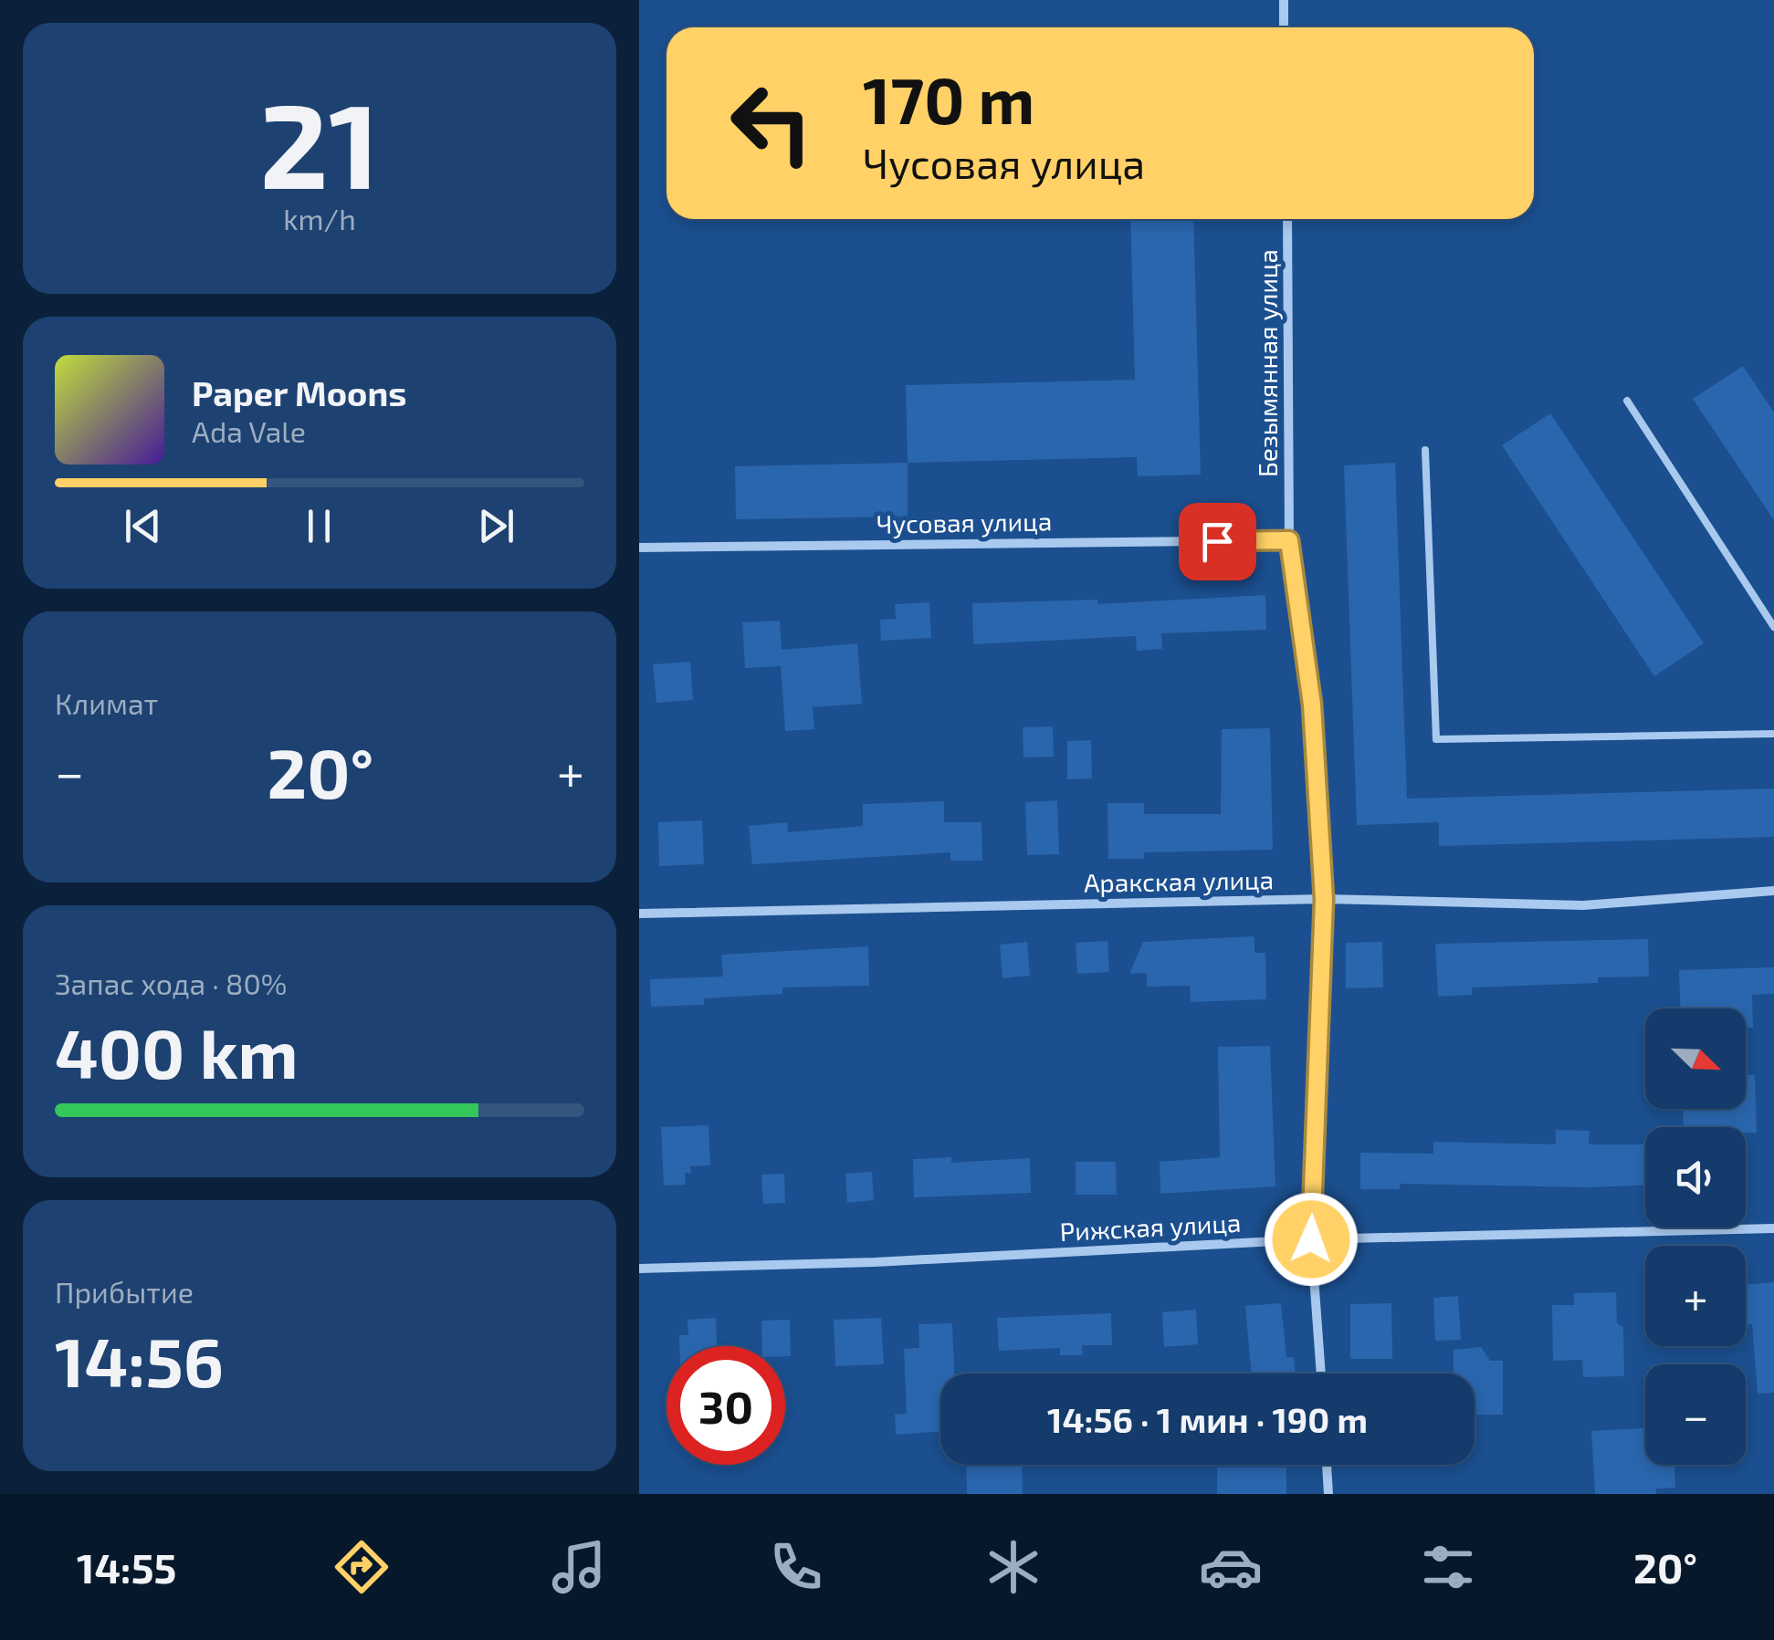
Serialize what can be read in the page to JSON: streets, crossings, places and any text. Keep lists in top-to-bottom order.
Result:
{
  "streets": {
    "street": [
      "Безымянная улица",
      "Чусовая улица",
      "Аракская улица",
      "Рижская улица"
    ]
  },
  "crossings": [
    ["Безымянная улица", "Чусовая улица"],
    ["Безымянная улица", "Аракская улица"],
    ["Безымянная улица", "Рижская улица"]
  ],
  "north": "bottom right",
  "page": {
    "tile": [
      ["21", "km/h"],
      "Климат",
      ["Запас хода · 80%", "400 km"],
      ["Прибытие", "14:56"]
    ],
    "turn": ["170 m", "Чусовая улица"],
    "song": ["Paper Moons", "Ada Vale"],
    "heat": ["−", "20°", "+"],
    "map_buttons": ["+", "−"],
    "limit": "30",
    "trip": "14:56 · 1 мин · 190 m",
    "tabs": ["14:55", "20°"]
  }
}
